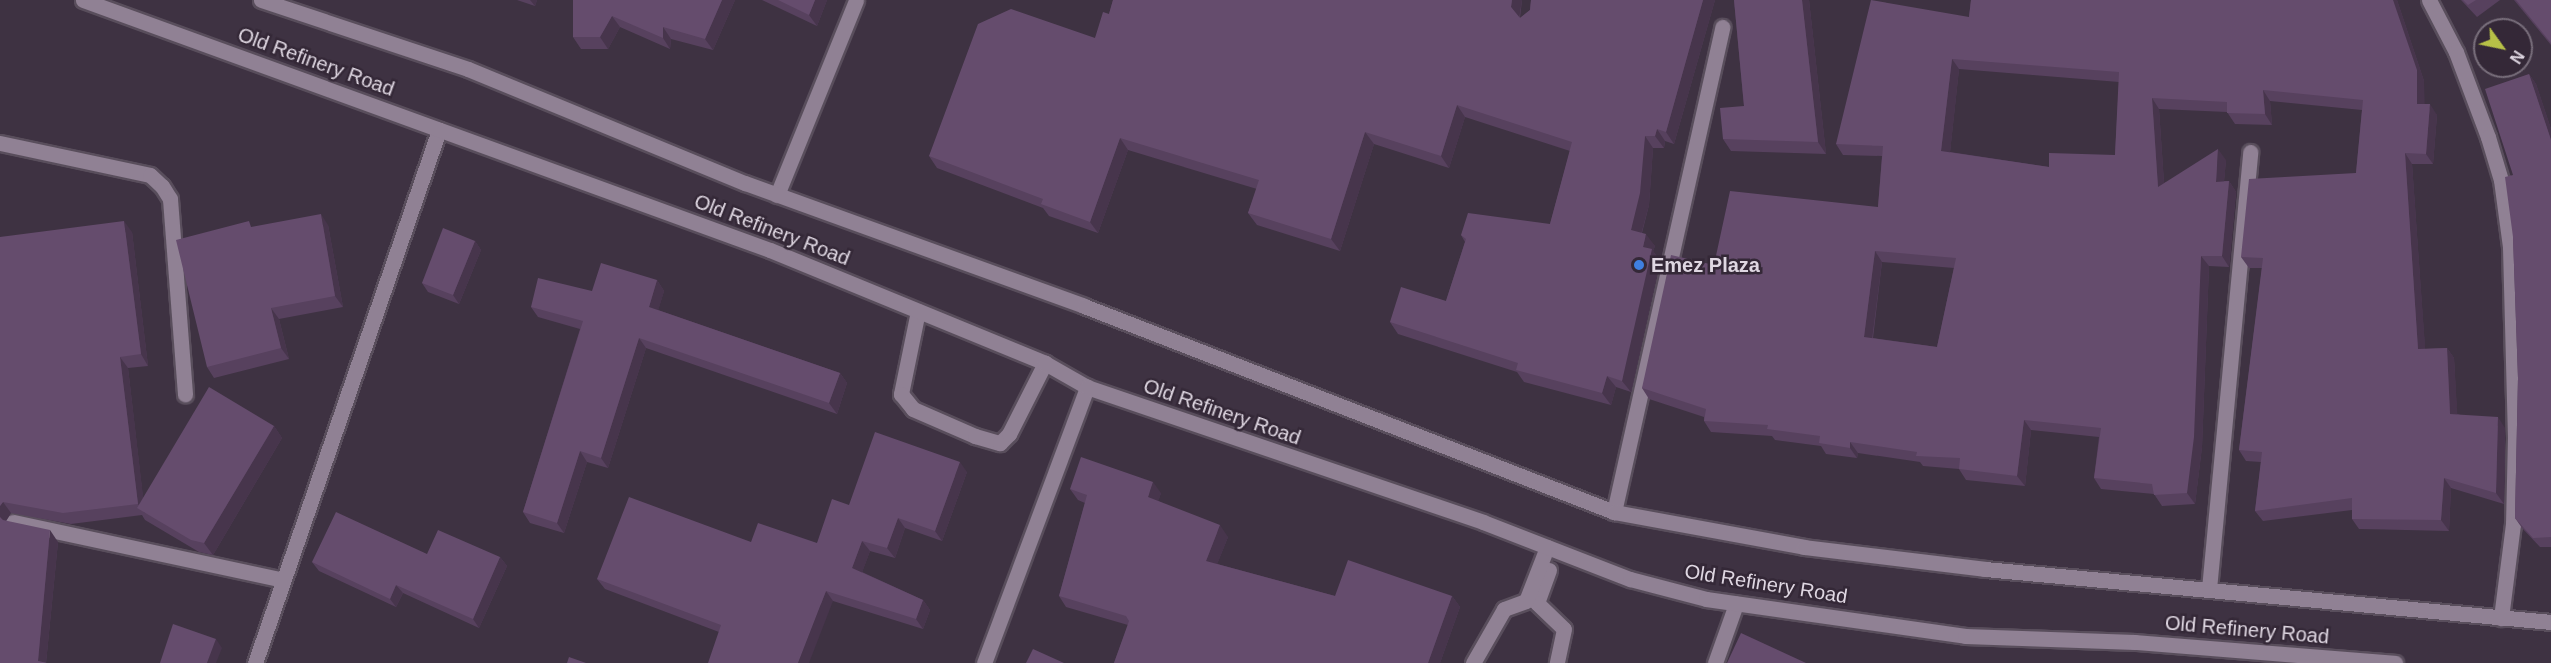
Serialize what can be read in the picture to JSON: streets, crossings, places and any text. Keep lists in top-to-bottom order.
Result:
{
  "streets": {
    "main road": ["Old Refinery Road"]
  },
  "places": ["Emez Plaza"],
  "north": "bottom right"
}
